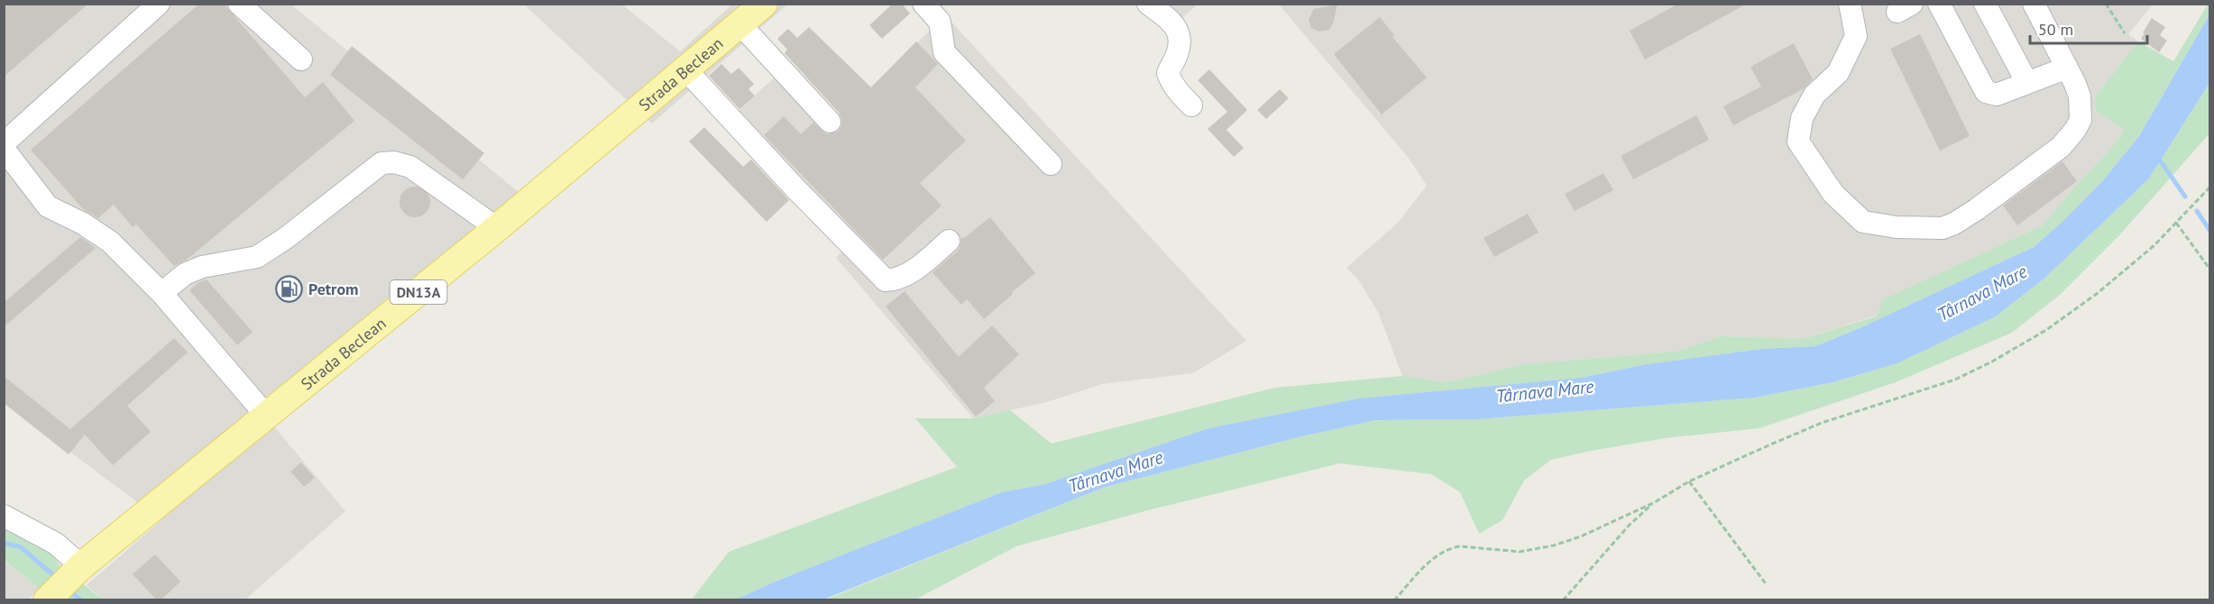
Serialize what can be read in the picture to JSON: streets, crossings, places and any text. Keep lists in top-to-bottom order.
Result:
{
  "streets": {
    "main road": ["Strada Beclean", "DN13A"]
  },
  "water": ["Târnava Mare"],
  "places": {
    "fuel station": ["Petrom"]
  },
  "scale_bar": "50 m"
}
